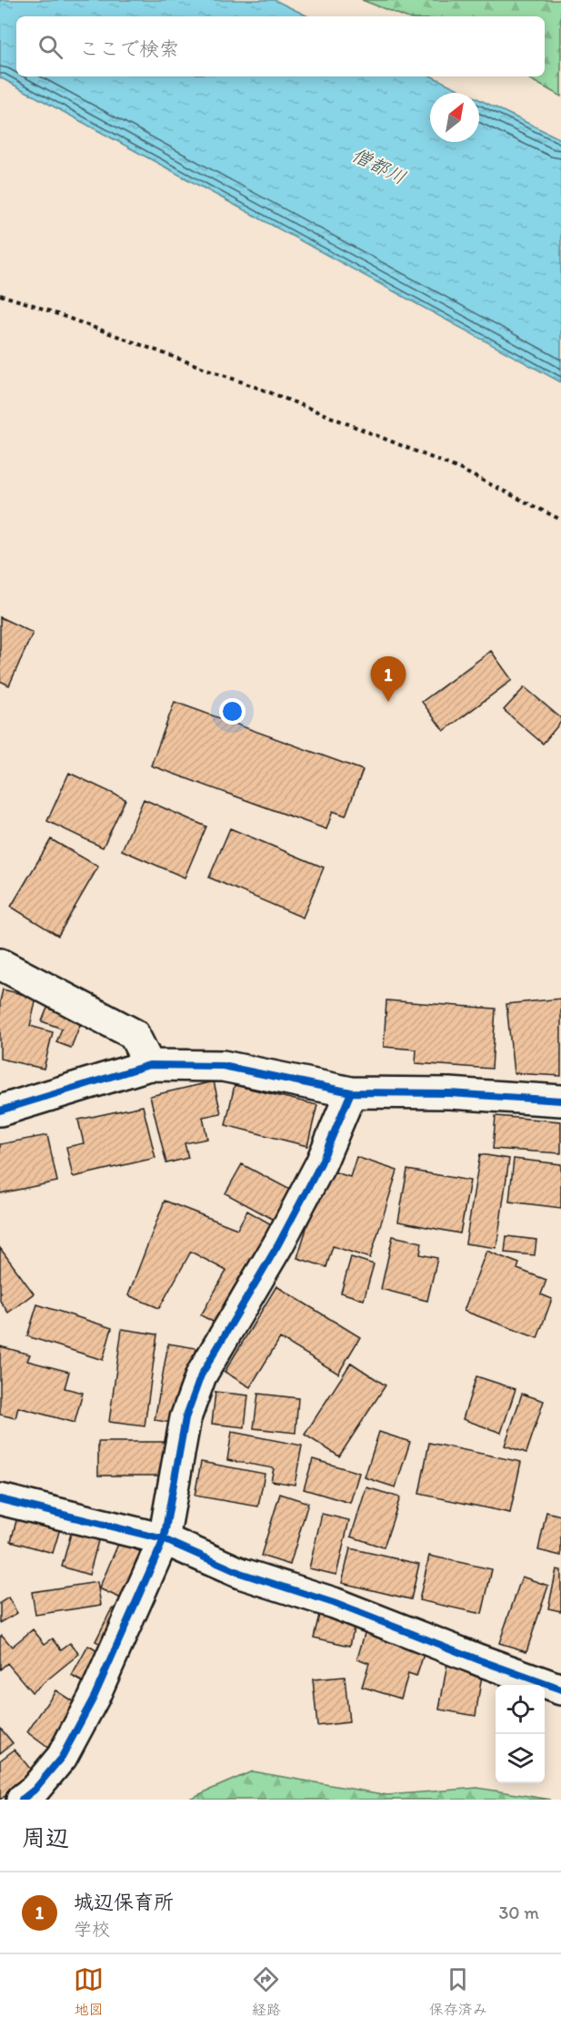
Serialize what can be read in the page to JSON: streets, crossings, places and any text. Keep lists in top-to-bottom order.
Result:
{
  "water": ["僧都川"],
  "north": "top right",
  "page": {
    "search": "ここで検索",
    "pins": "1",
    "heading": "周辺",
    "list": [
      {
        "mark": "1",
        "name": "城辺保育所",
        "note": "学校",
        "value": "30 m"
      }
    ],
    "nav": ["地図", "経路", "保存済み"]
  }
}
